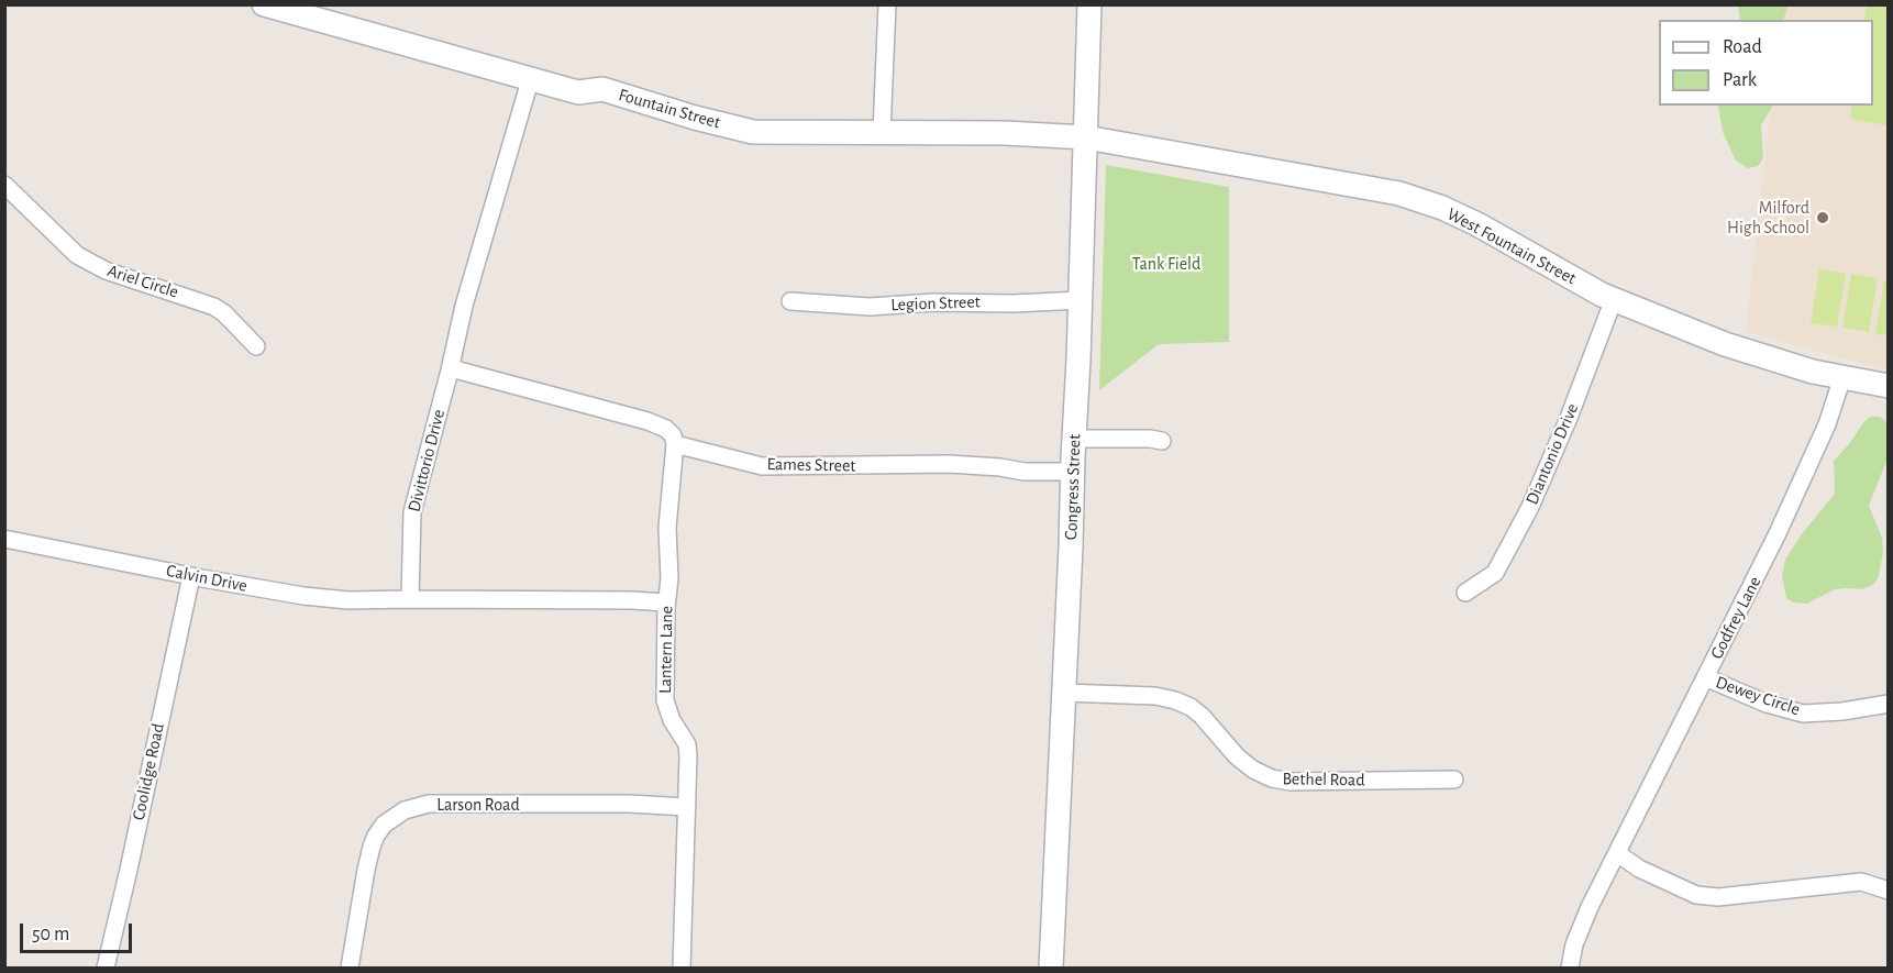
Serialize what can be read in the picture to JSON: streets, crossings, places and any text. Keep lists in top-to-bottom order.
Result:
{
  "streets": {
    "street": [
      "Fountain Street",
      "West Fountain Street",
      "Ariel Circle",
      "Legion Street",
      "Diantonio Drive",
      "Divittorio Drive",
      "Eames Street",
      "Congress Street",
      "Calvin Drive",
      "Godfrey Lane",
      "Lantern Lane",
      "Dewey Circle",
      "Coolidge Road",
      "Bethel Road",
      "Larson Road"
    ]
  },
  "crossings": [
    ["Fountain Street", "West Fountain Street"],
    ["Fountain Street", "Divittorio Drive"],
    ["Fountain Street", "Congress Street"],
    ["West Fountain Street", "Diantonio Drive"],
    ["West Fountain Street", "Congress Street"],
    ["West Fountain Street", "Godfrey Lane"],
    ["Legion Street", "Congress Street"],
    ["Divittorio Drive", "Eames Street"],
    ["Divittorio Drive", "Calvin Drive"],
    ["Eames Street", "Congress Street"],
    ["Eames Street", "Lantern Lane"],
    ["Congress Street", "Bethel Road"],
    ["Calvin Drive", "Coolidge Road"],
    ["Godfrey Lane", "Dewey Circle"],
    ["Lantern Lane", "Larson Road"]
  ],
  "parks": ["Tank Field"],
  "places": ["Milford High School"],
  "legend": ["Road", "Park"],
  "scale_bar": "50 m"
}
